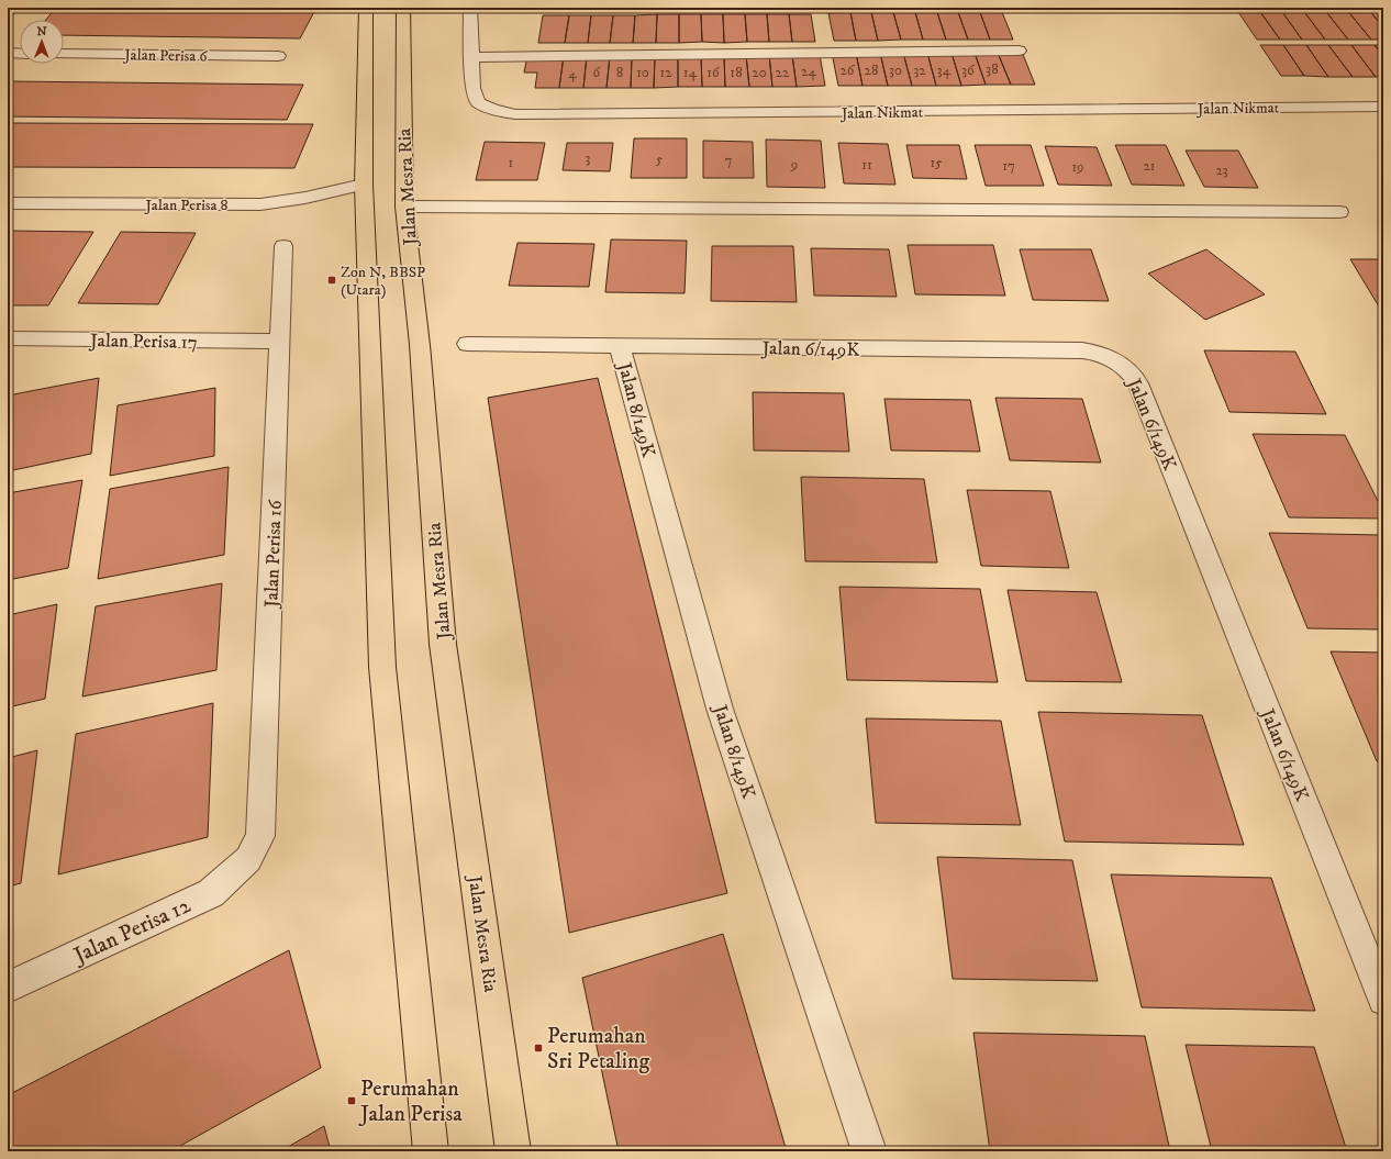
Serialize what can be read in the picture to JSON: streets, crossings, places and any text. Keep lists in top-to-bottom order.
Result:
{
  "streets": {
    "main road": ["Jalan Mesra Ria"],
    "street": [
      "Jalan Perisa 6",
      "Jalan Nikmat",
      "Jalan Perisa 8",
      "Jalan Perisa 17",
      "Jalan 6/149K",
      "Jalan 8/149K",
      "Jalan Perisa 16",
      "Jalan Perisa 12"
    ]
  },
  "crossings": [
    ["Jalan Mesra Ria", "Jalan Perisa 8"],
    ["Jalan Perisa 17", "Jalan Perisa 16"],
    ["Jalan 6/149K", "Jalan 8/149K"],
    ["Jalan Perisa 16", "Jalan Perisa 12"]
  ],
  "places": {
    "transit": ["Zon N, BBSP (Utara)", "Perumahan Sri Petaling", "Perumahan Jalan Perisa"]
  },
  "house_numbers": [
    "38",
    "26",
    "28",
    "30",
    "32",
    "34",
    "36",
    "24",
    "6",
    "8",
    "10",
    "12",
    "14",
    "16",
    "18",
    "20",
    "22",
    "4",
    "3",
    "5",
    "7",
    "1",
    "15",
    "9",
    "11",
    "17",
    "21",
    "19",
    "23"
  ],
  "north": "top"
}
